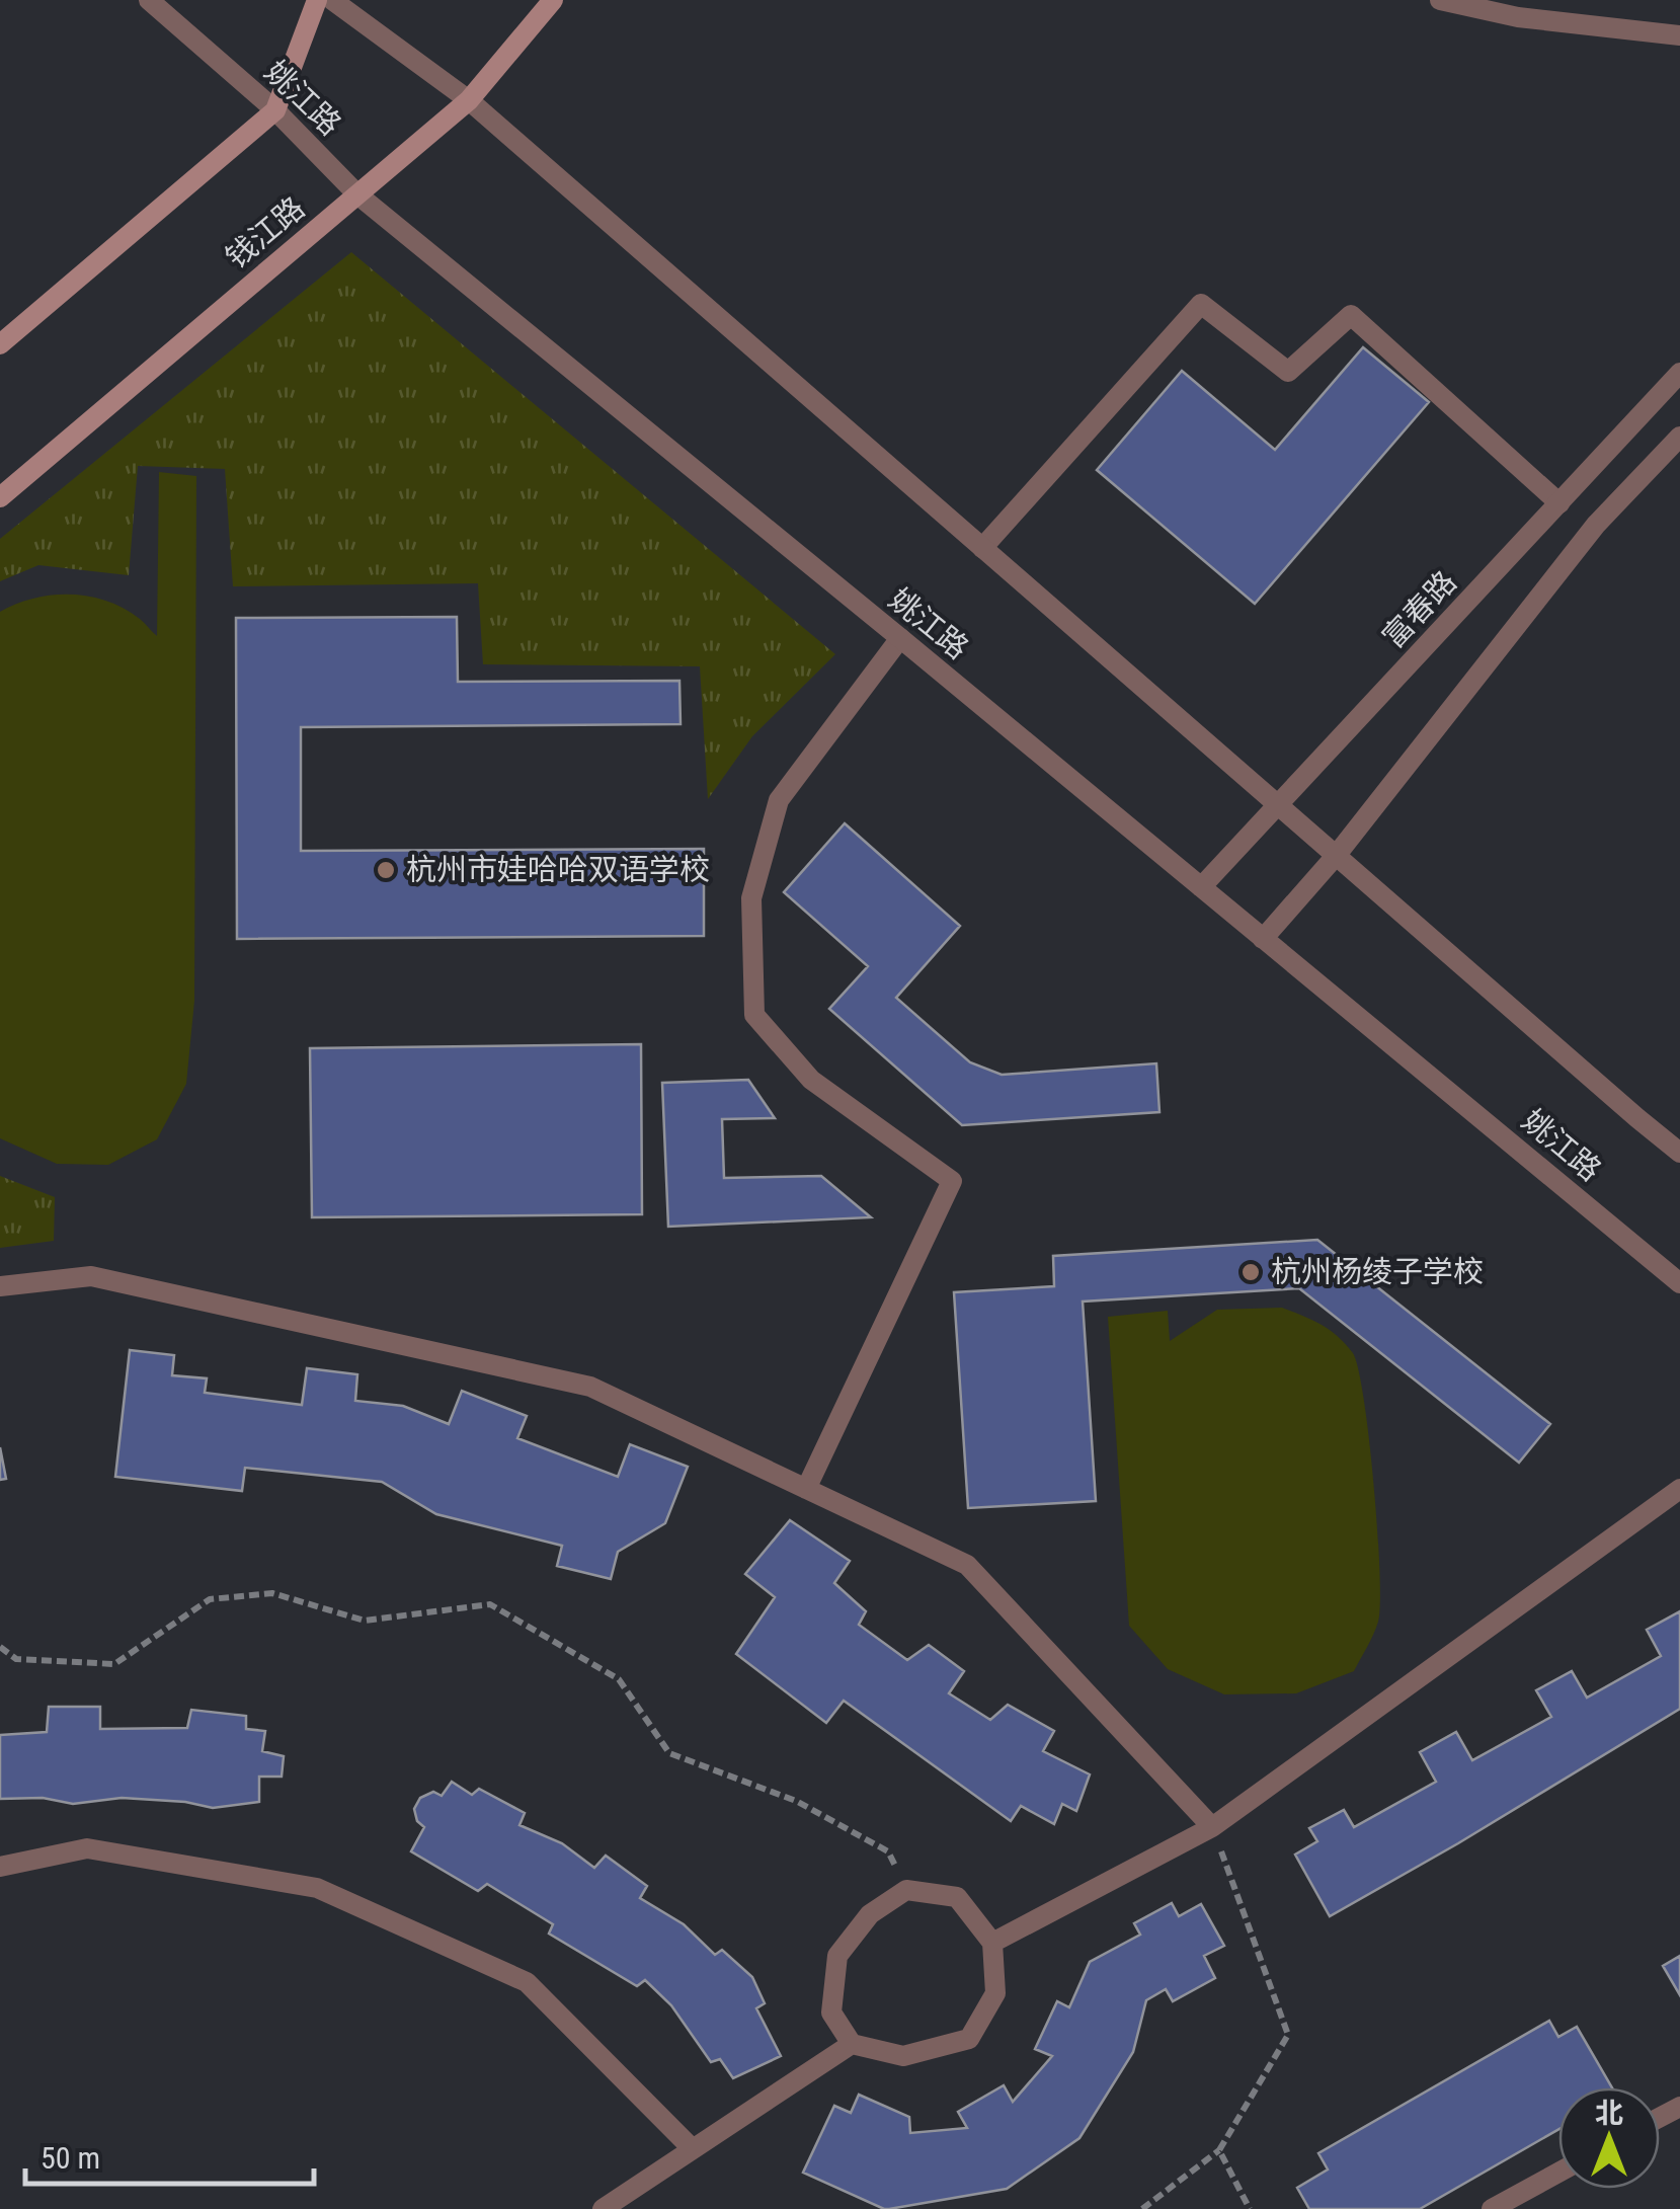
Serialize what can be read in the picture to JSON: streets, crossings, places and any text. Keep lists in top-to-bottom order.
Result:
{
  "streets": {
    "main road": ["钱江路"],
    "street": ["姚江路", "富春路"]
  },
  "crossings": [
    ["姚江路", "钱江路"],
    ["姚江路", "富春路"]
  ],
  "places": ["杭州市娃哈哈双语学校", "杭州杨绫子学校"],
  "scale_bar": "50 m",
  "north": "top"
}
